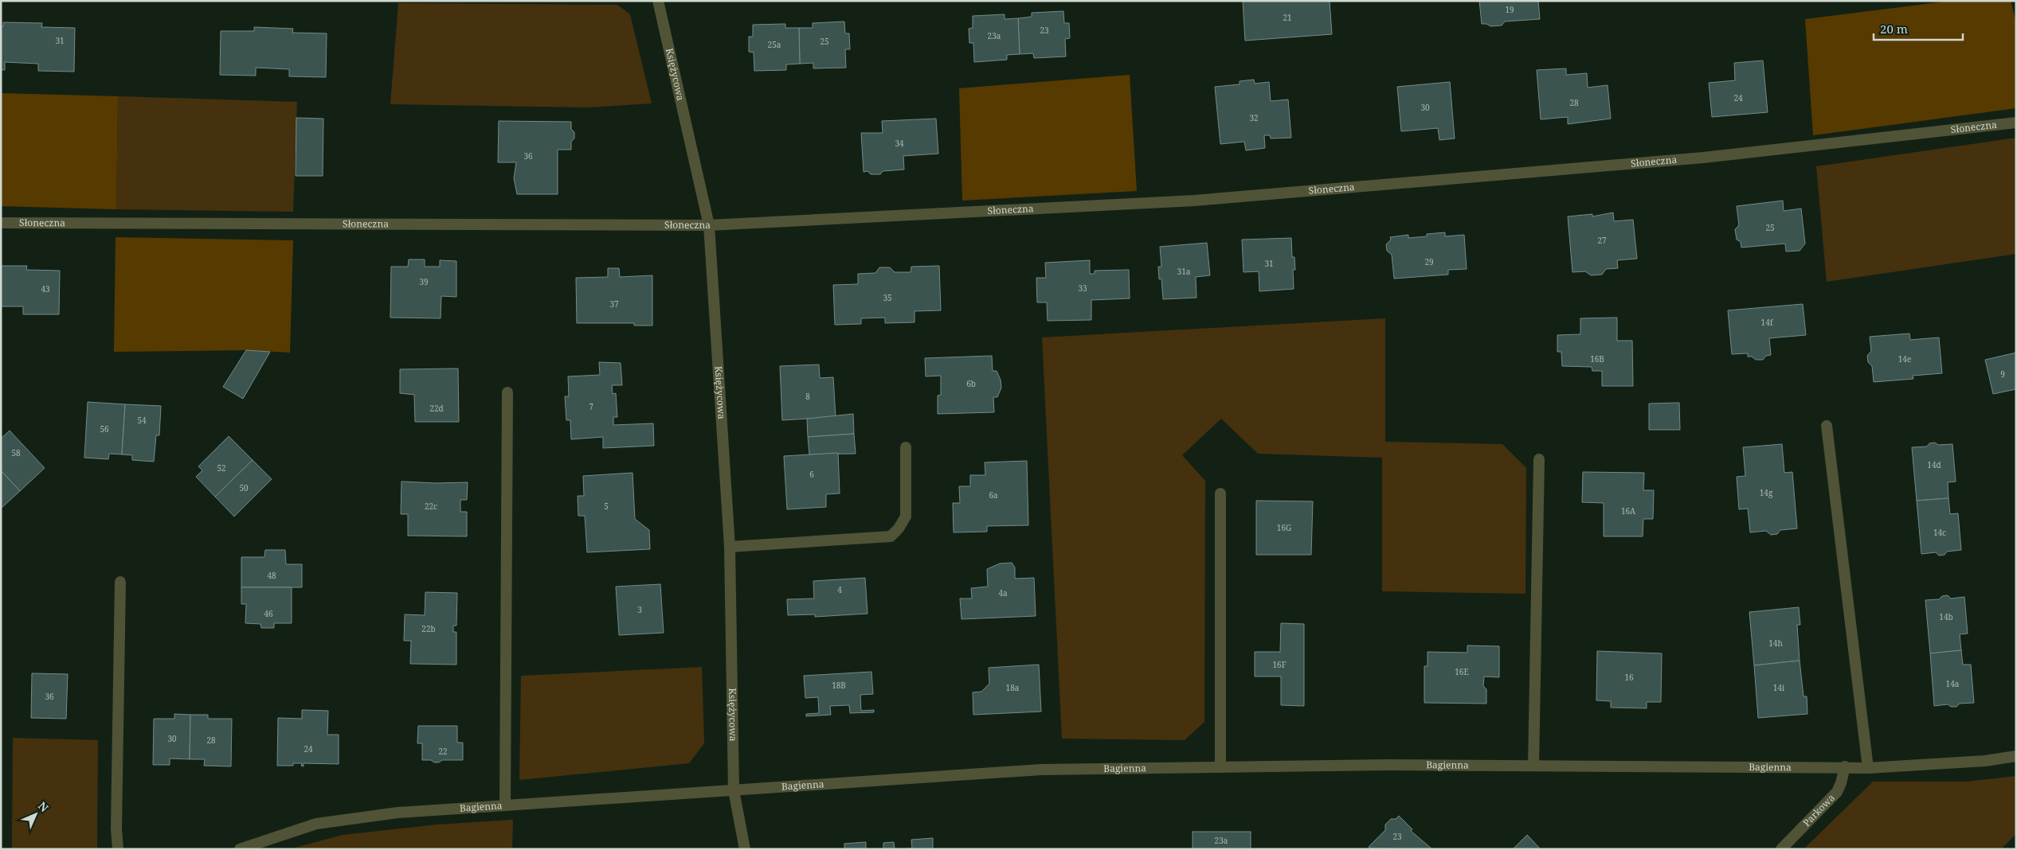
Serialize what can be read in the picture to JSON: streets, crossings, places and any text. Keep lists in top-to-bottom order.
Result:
{
  "streets": {
    "street": [
      "Księżycowa",
      "Słoneczna",
      "Bagienna",
      "Parkowa"
    ]
  },
  "crossings": [
    ["Księżycowa", "Słoneczna"],
    ["Księżycowa", "Bagienna"],
    ["Bagienna", "Parkowa"]
  ],
  "house_numbers": [
    "19",
    "21",
    "23",
    "23a",
    "31",
    "25",
    "25a",
    "24",
    "28",
    "30",
    "32",
    "34",
    "36",
    "25",
    "27",
    "29",
    "31",
    "31a",
    "39",
    "33",
    "43",
    "35",
    "37",
    "14f",
    "16B",
    "14e",
    "9",
    "6b",
    "8",
    "7",
    "22d",
    "54",
    "56",
    "58",
    "14d",
    "52",
    "6",
    "50",
    "14g",
    "6a",
    "22c",
    "5",
    "16A",
    "16G",
    "14c",
    "48",
    "4",
    "4a",
    "3",
    "46",
    "14b",
    "22b",
    "14h",
    "16F",
    "16E",
    "16",
    "14a",
    "18B",
    "18a",
    "14i",
    "36",
    "30",
    "28",
    "24",
    "22",
    "23",
    "23a"
  ],
  "scale_bar": "20 m",
  "north": "top right"
}
